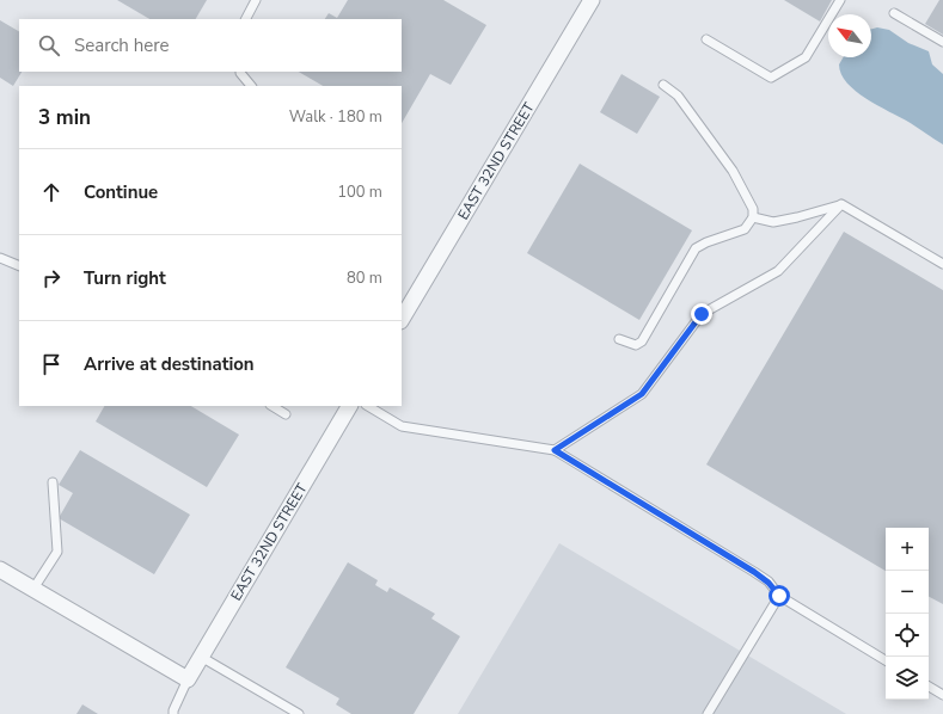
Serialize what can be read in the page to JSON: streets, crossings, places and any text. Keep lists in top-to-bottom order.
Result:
{
  "streets": {
    "street": ["EAST 32ND STREET"]
  },
  "north": "top left",
  "page": {
    "search": "Search here",
    "heading": ["3 min", "Walk · 180 m"],
    "list": [
      ["Continue", "100 m"],
      ["Turn right", "80 m"],
      "Arrive at destination"
    ],
    "map_buttons": ["+", "−"]
  }
}
